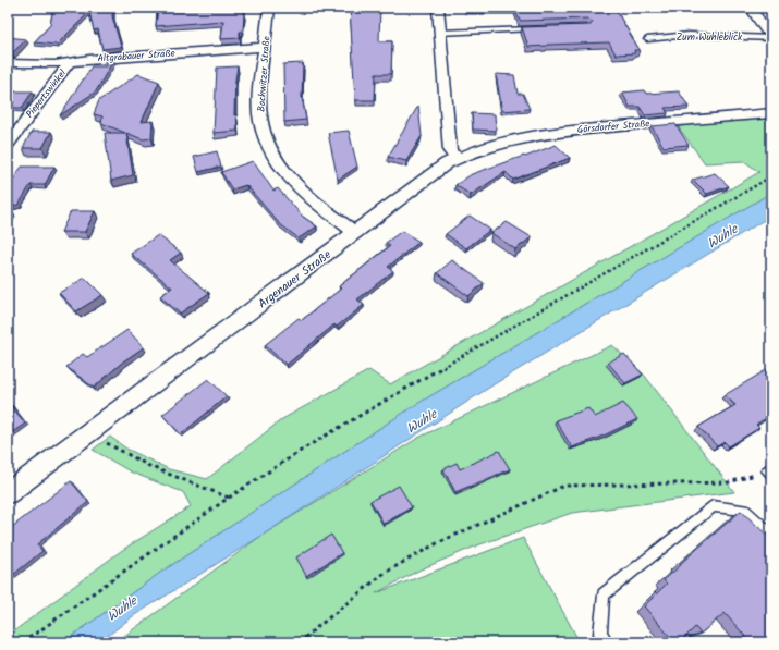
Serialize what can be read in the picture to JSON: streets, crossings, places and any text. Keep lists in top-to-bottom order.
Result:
{
  "streets": {
    "street": [
      "Altgrabauer Straße",
      "Bachwitzer Straße",
      "Piepertswinkel",
      "Görsdorfer Straße",
      "Argenauer Straße"
    ],
    "lane": ["Zum Wuhleblick"]
  },
  "crossings": [
    ["Altgrabauer Straße", "Bachwitzer Straße"],
    ["Altgrabauer Straße", "Piepertswinkel"],
    ["Bachwitzer Straße", "Argenauer Straße"],
    ["Görsdorfer Straße", "Argenauer Straße"]
  ],
  "water": ["Wuhle"]
}
